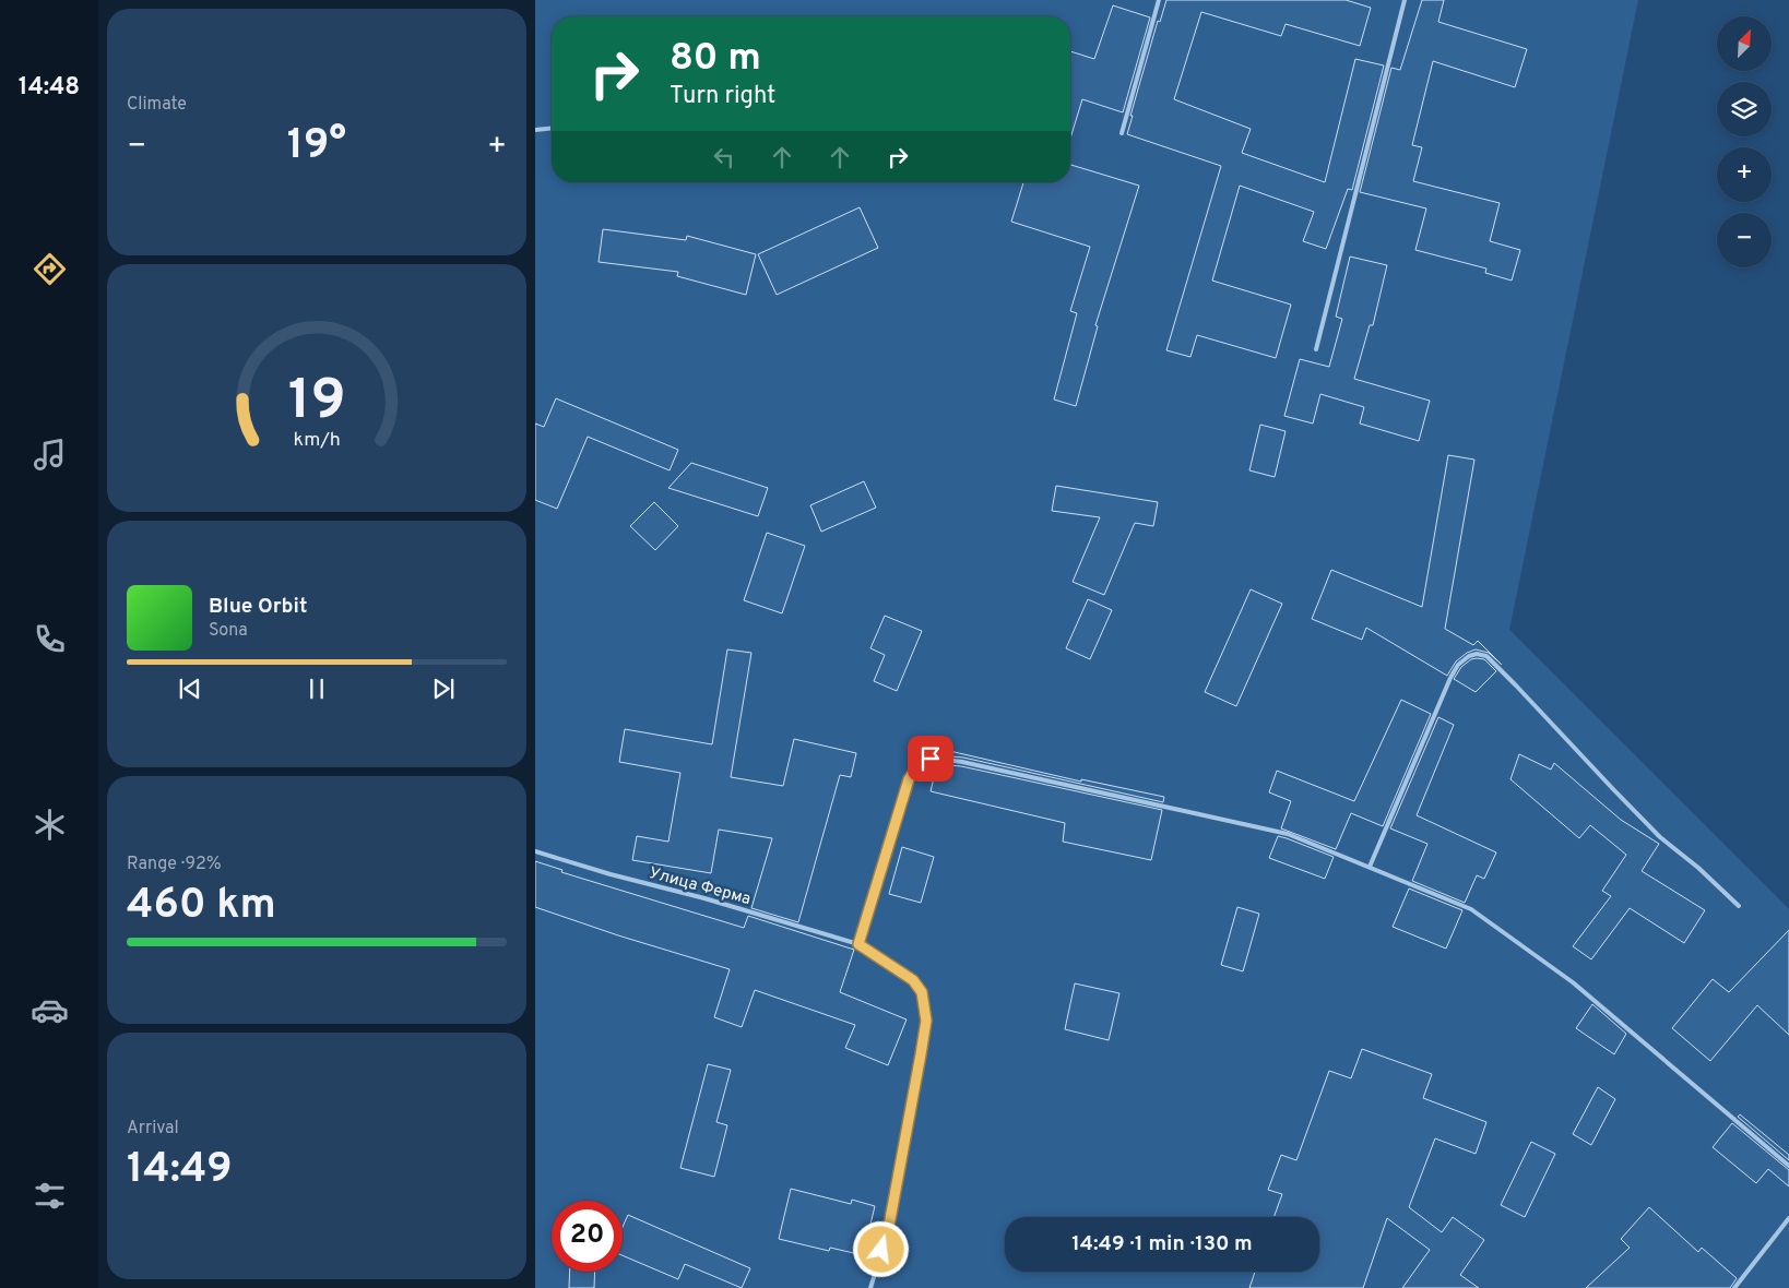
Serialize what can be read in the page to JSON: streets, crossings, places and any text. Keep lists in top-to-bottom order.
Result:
{
  "streets": {
    "lane": ["Улица Ферма"]
  },
  "north": "top right",
  "page": {
    "tabs": "14:48",
    "tile": [
      "Climate",
      ["Range · 92%", "460 km"],
      ["Arrival", "14:49"]
    ],
    "map_buttons": ["+", "−"],
    "turn": ["80 m", "Turn right"],
    "heat": ["−", "19°", "+"],
    "song": ["Blue Orbit", "Sona"],
    "limit": "20",
    "trip": "14:49 · 1 min · 130 m",
    "gauge": ["19", "km/h"]
  }
}
